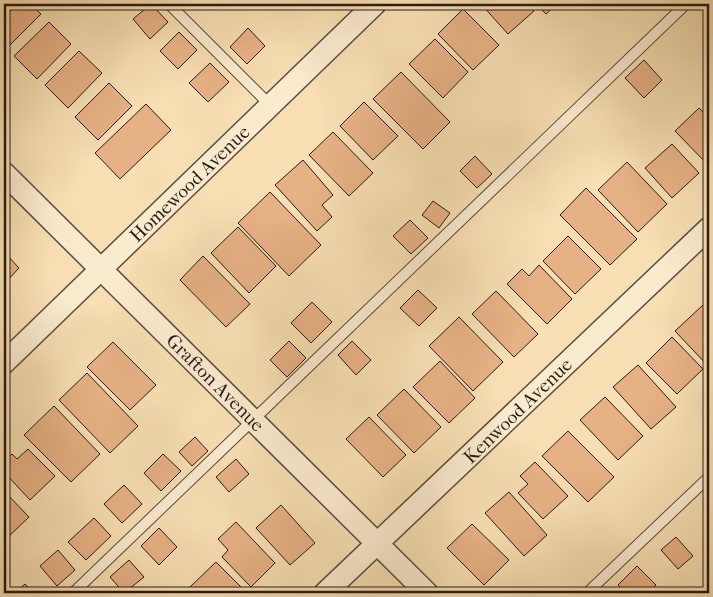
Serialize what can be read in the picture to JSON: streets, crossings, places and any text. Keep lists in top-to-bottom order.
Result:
{
  "streets": {
    "street": ["Homewood Avenue", "Grafton Avenue", "Kenwood Avenue"]
  },
  "crossings": [
    ["Homewood Avenue", "Grafton Avenue"],
    ["Grafton Avenue", "Kenwood Avenue"]
  ]
}
